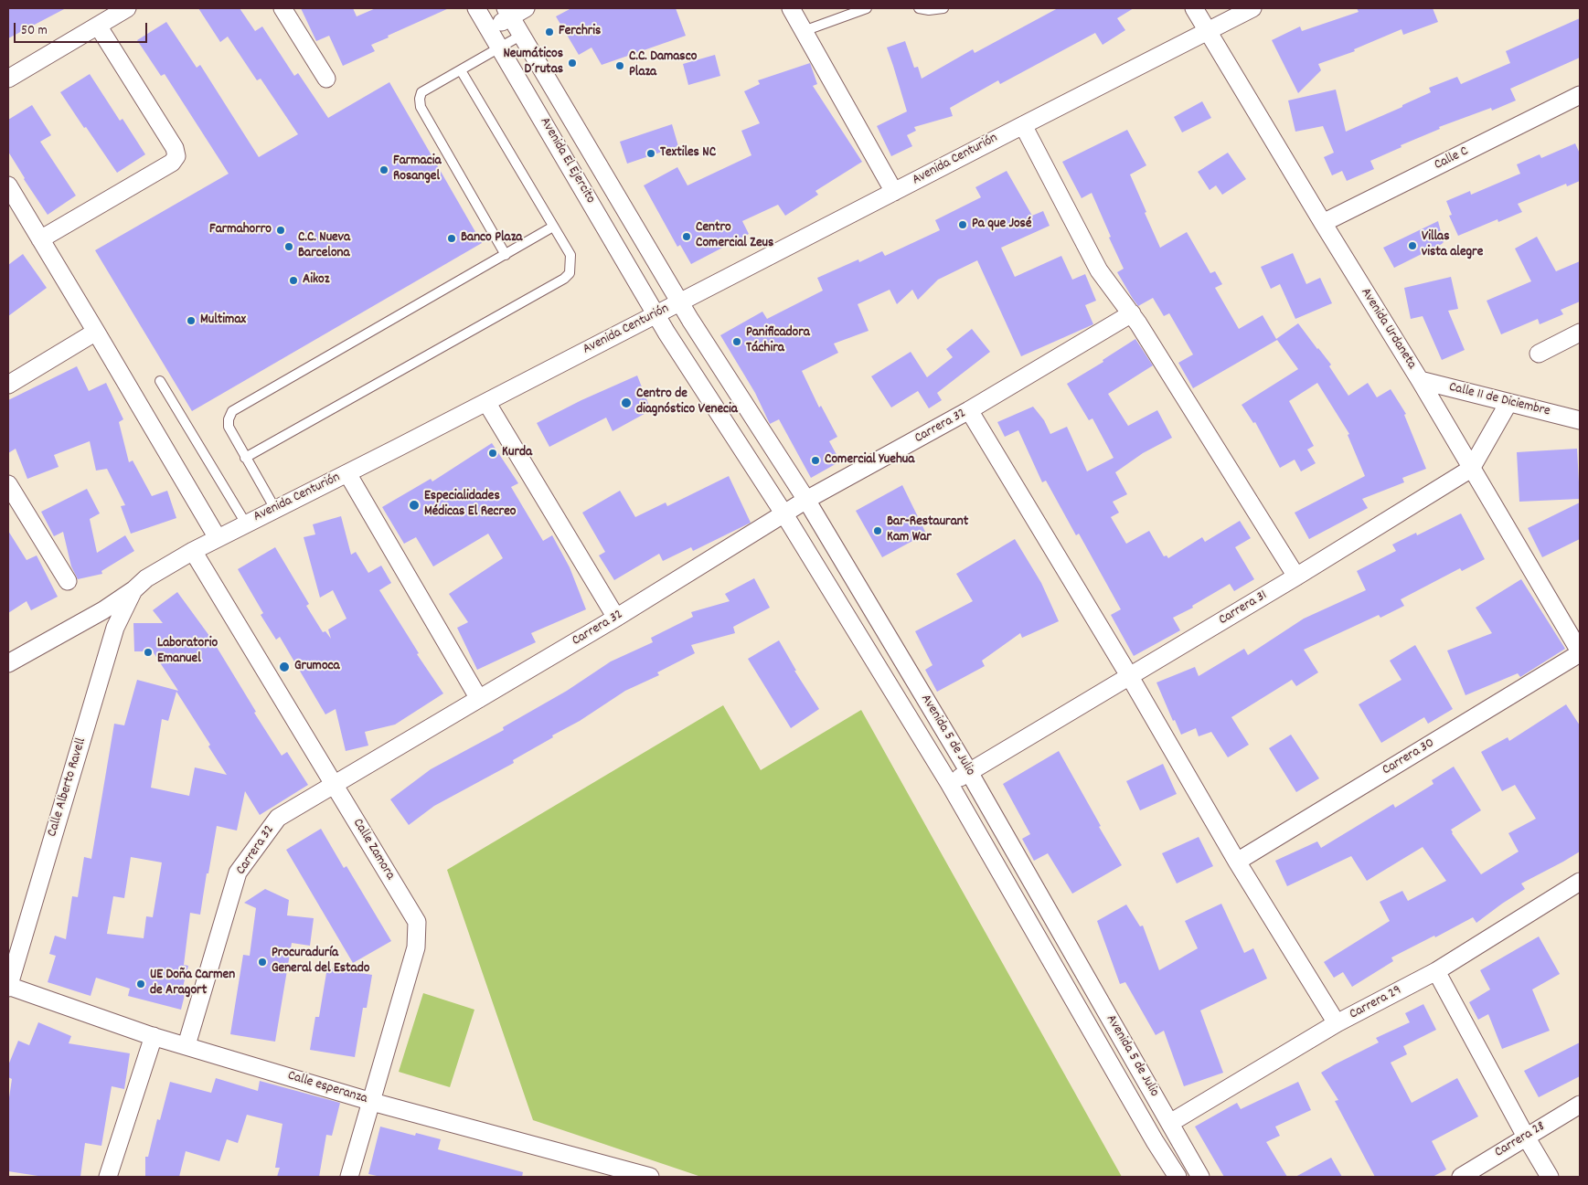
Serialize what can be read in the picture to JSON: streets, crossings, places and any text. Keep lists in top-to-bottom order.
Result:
{
  "streets": {
    "street": [
      "Calle C",
      "Avenida Centurión",
      "Avenida El Ejercito",
      "Avenida Urdaneta",
      "Calle 11 de Diciembre",
      "Carrera 32",
      "Carrera 31",
      "Avenida 5 de Julio",
      "Carrera 30",
      "Calle Alberto Ravell",
      "Calle Zamora",
      "Carrera 29",
      "Calle esperanza",
      "Carrera 28"
    ]
  },
  "crossings": [
    ["Calle C", "Avenida Urdaneta"],
    ["Avenida Centurión", "Avenida El Ejercito"],
    ["Avenida Centurión", "Avenida Urdaneta"],
    ["Avenida Centurión", "Avenida 5 de Julio"],
    ["Avenida Centurión", "Calle Alberto Ravell"],
    ["Avenida Centurión", "Calle Zamora"],
    ["Avenida El Ejercito", "Avenida 5 de Julio"],
    ["Avenida Urdaneta", "Calle 11 de Diciembre"],
    ["Avenida Urdaneta", "Carrera 31"],
    ["Avenida Urdaneta", "Carrera 30"],
    ["Calle 11 de Diciembre", "Carrera 31"],
    ["Carrera 32", "Avenida 5 de Julio"],
    ["Carrera 32", "Calle Zamora"],
    ["Carrera 32", "Calle esperanza"],
    ["Carrera 31", "Avenida 5 de Julio"],
    ["Avenida 5 de Julio", "Carrera 29"],
    ["Calle Alberto Ravell", "Calle esperanza"],
    ["Calle Zamora", "Calle esperanza"]
  ],
  "places": [
    "Ferchris",
    "Neumáticos D´rutas",
    "C.C. Damasco Plaza",
    "Textiles NC",
    "Farmacia Rosangel",
    "Pa que José",
    "Farmahorro",
    "Centro Comercial Zeus",
    "Banco Plaza",
    "Villas vista alegre",
    "C.C. Nueva Barcelona",
    "Aikoz",
    "Multimax",
    "Panificadora Táchira",
    "Centro de diagnóstico Venecia",
    "Kurda",
    "Comercial Yuehua",
    "Especialidades Médicas El Recreo",
    "Bar-Restaurant Kam War",
    "Laboratorio Emanuel",
    "Grumoca",
    "Procuraduría General del Estado",
    "UE Doña Carmen de Aragort"
  ],
  "scale_bar": "50 m"
}
